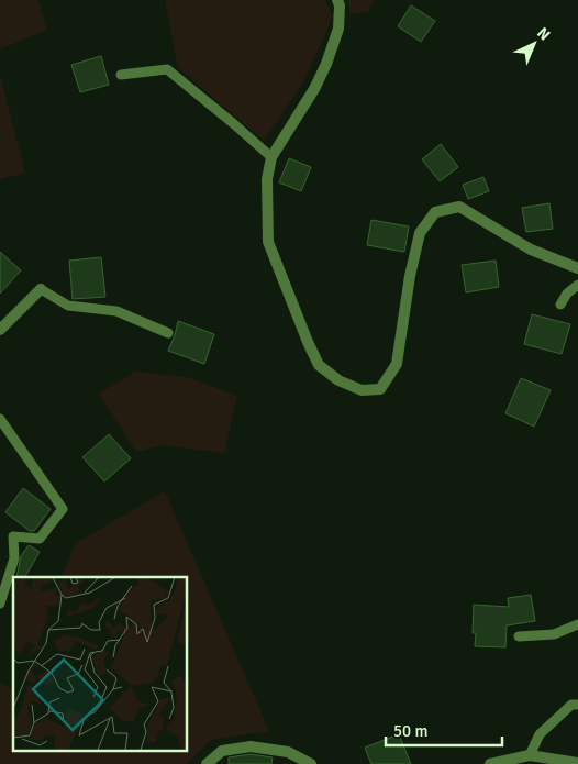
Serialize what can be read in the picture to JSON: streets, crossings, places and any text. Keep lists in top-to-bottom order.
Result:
{
  "scale_bar": "50 m",
  "north": "top right"
}
